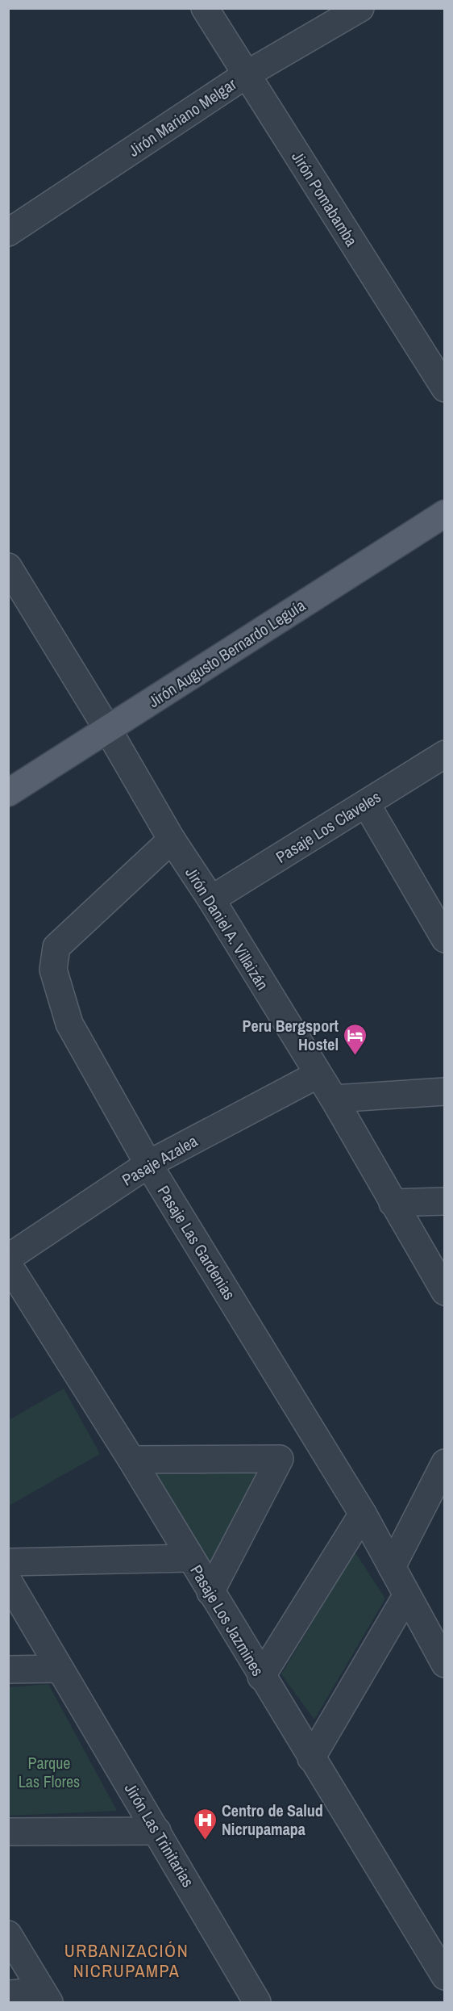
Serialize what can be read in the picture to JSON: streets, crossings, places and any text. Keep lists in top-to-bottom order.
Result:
{
  "streets": {
    "main road": ["Jirón Augusto Bernardo Leguía"],
    "street": [
      "Jirón Mariano Melgar",
      "Jirón Pomabamba",
      "Pasaje Los Claveles",
      "Jirón Daniel A. Villaizán",
      "Pasaje Azalea",
      "Pasaje Las Gardenias",
      "Pasaje Los Jazmines",
      "Jirón Las Trinitarias"
    ]
  },
  "crossings": [
    ["Jirón Mariano Melgar", "Jirón Pomabamba"],
    ["Jirón Augusto Bernardo Leguía", "Jirón Daniel A. Villaizán"],
    ["Pasaje Los Claveles", "Jirón Daniel A. Villaizán"],
    ["Jirón Daniel A. Villaizán", "Pasaje Azalea"],
    ["Jirón Daniel A. Villaizán", "Pasaje Las Gardenias"],
    ["Pasaje Azalea", "Pasaje Las Gardenias"]
  ],
  "districts": ["URBANIZACIÓN NICRUPAMPA"],
  "parks": ["Parque Las Flores"],
  "places": {
    "hotel": ["Peru Bergsport Hostel"],
    "hospital": ["Centro de Salud Nicrupamapa"]
  }
}
